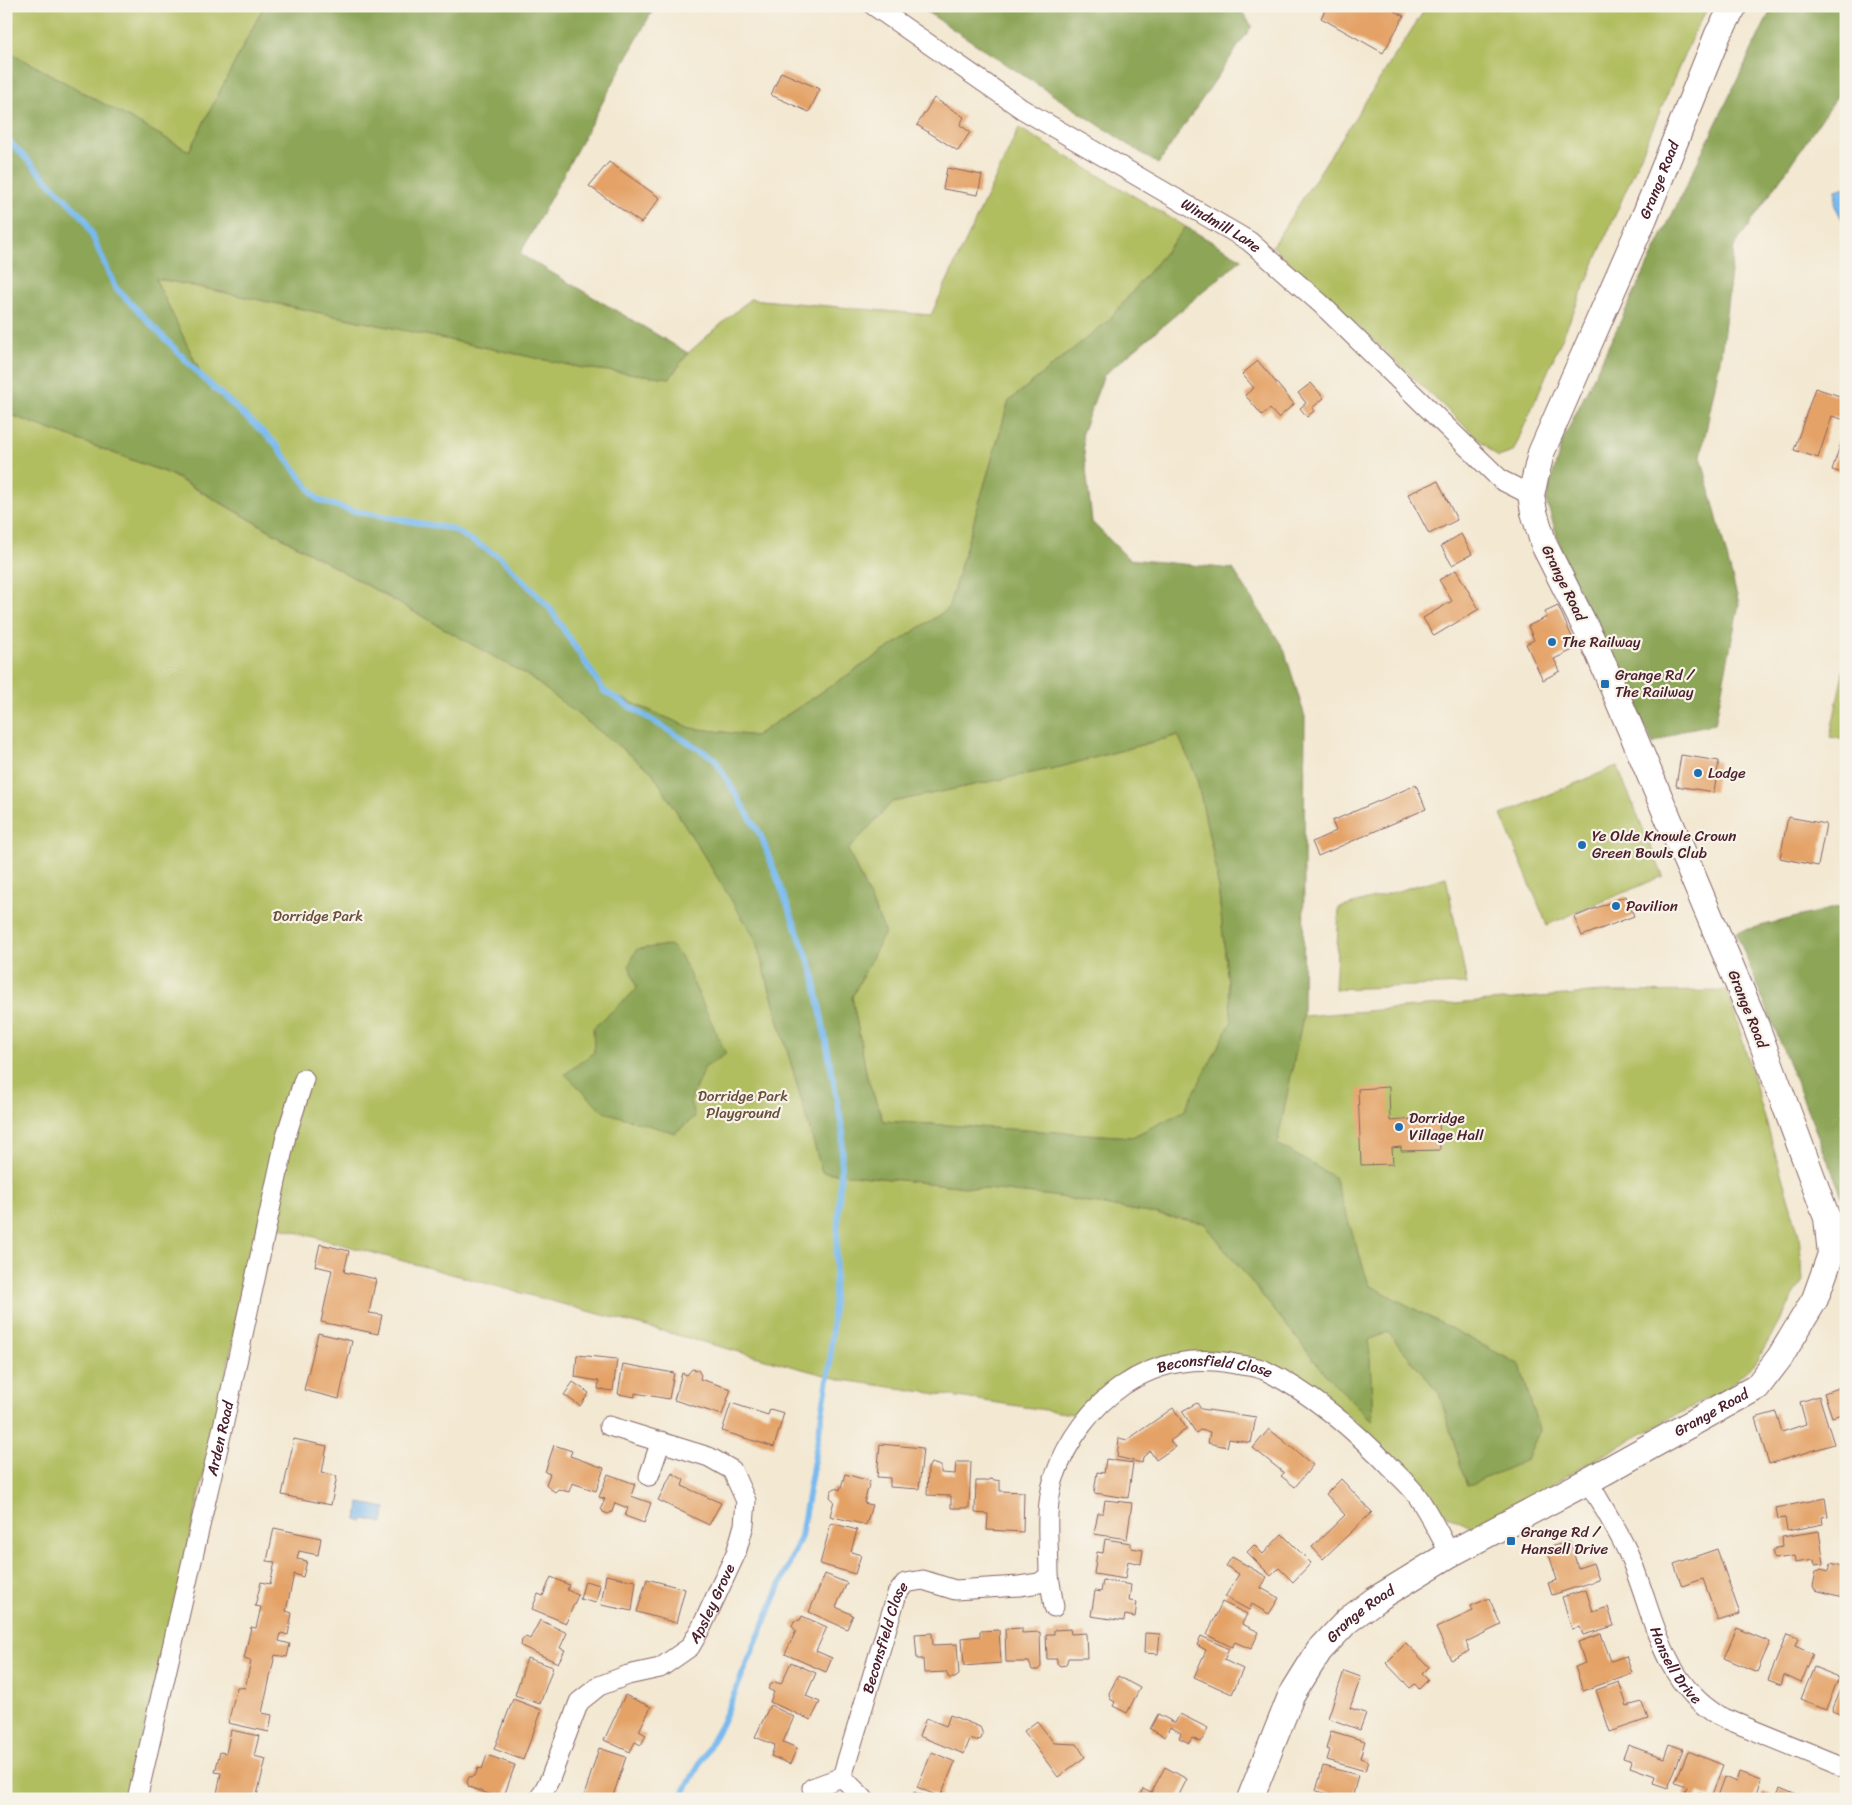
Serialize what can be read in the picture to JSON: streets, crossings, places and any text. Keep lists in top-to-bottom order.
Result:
{
  "streets": {
    "main road": ["Grange Road"],
    "street": [
      "Windmill Lane",
      "Beconsfield Close",
      "Arden Road",
      "Apsley Grove",
      "Hansell Drive"
    ]
  },
  "crossings": [
    ["Grange Road", "Windmill Lane"],
    ["Grange Road", "Beconsfield Close"],
    ["Grange Road", "Hansell Drive"]
  ],
  "parks": ["Dorridge Park", "Dorridge Park Playground"],
  "places": {
    "other": [
      "The Railway",
      "Lodge",
      "Ye Olde Knowle Crown Green Bowls Club",
      "Pavilion",
      "Dorridge Village Hall"
    ],
    "transit": ["Grange Rd / The Railway", "Grange Rd / Hansell Drive"]
  }
}
